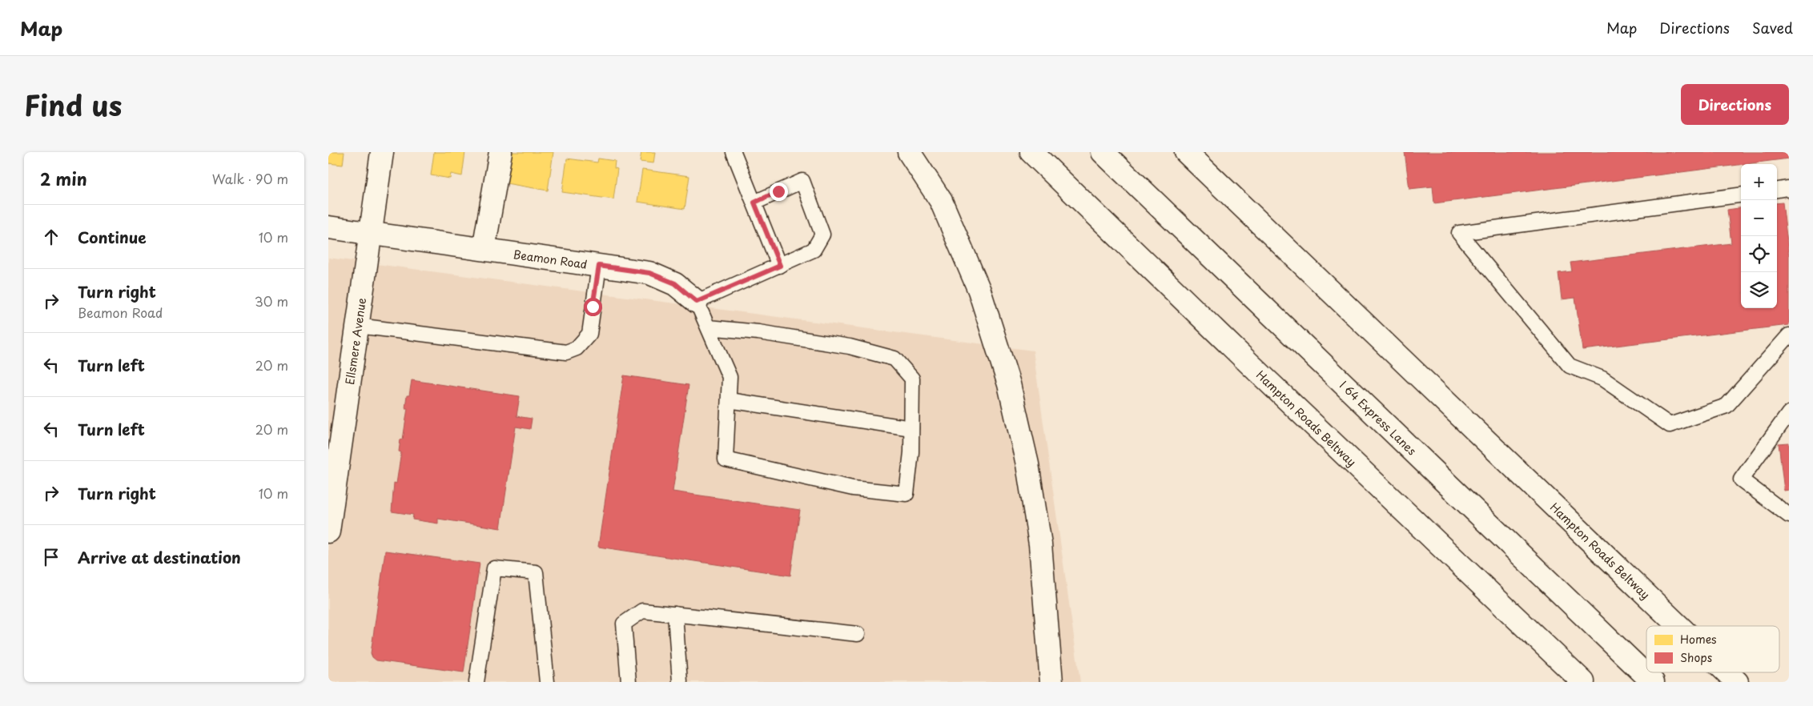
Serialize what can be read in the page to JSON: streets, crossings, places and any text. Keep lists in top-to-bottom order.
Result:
{
  "streets": {
    "main road": [
      "Beamon Road",
      "Ellsmere Avenue",
      "I 64 Express Lanes",
      "Hampton Roads Beltway"
    ]
  },
  "crossings": [
    ["Beamon Road", "Ellsmere Avenue"]
  ],
  "legend": ["Homes", "Shops"],
  "page": {
    "header": "Map",
    "nav": ["Map", "Directions", "Saved"],
    "title": "Find us",
    "buttons": "Directions",
    "heading": ["2 min", "Walk · 90 m"],
    "map_buttons": ["+", "−"],
    "list": [
      ["Continue", "10 m"],
      ["Turn right", "Beamon Road", "30 m"],
      ["Turn left", "20 m"],
      ["Turn left", "20 m"],
      ["Turn right", "10 m"],
      "Arrive at destination"
    ]
  }
}
